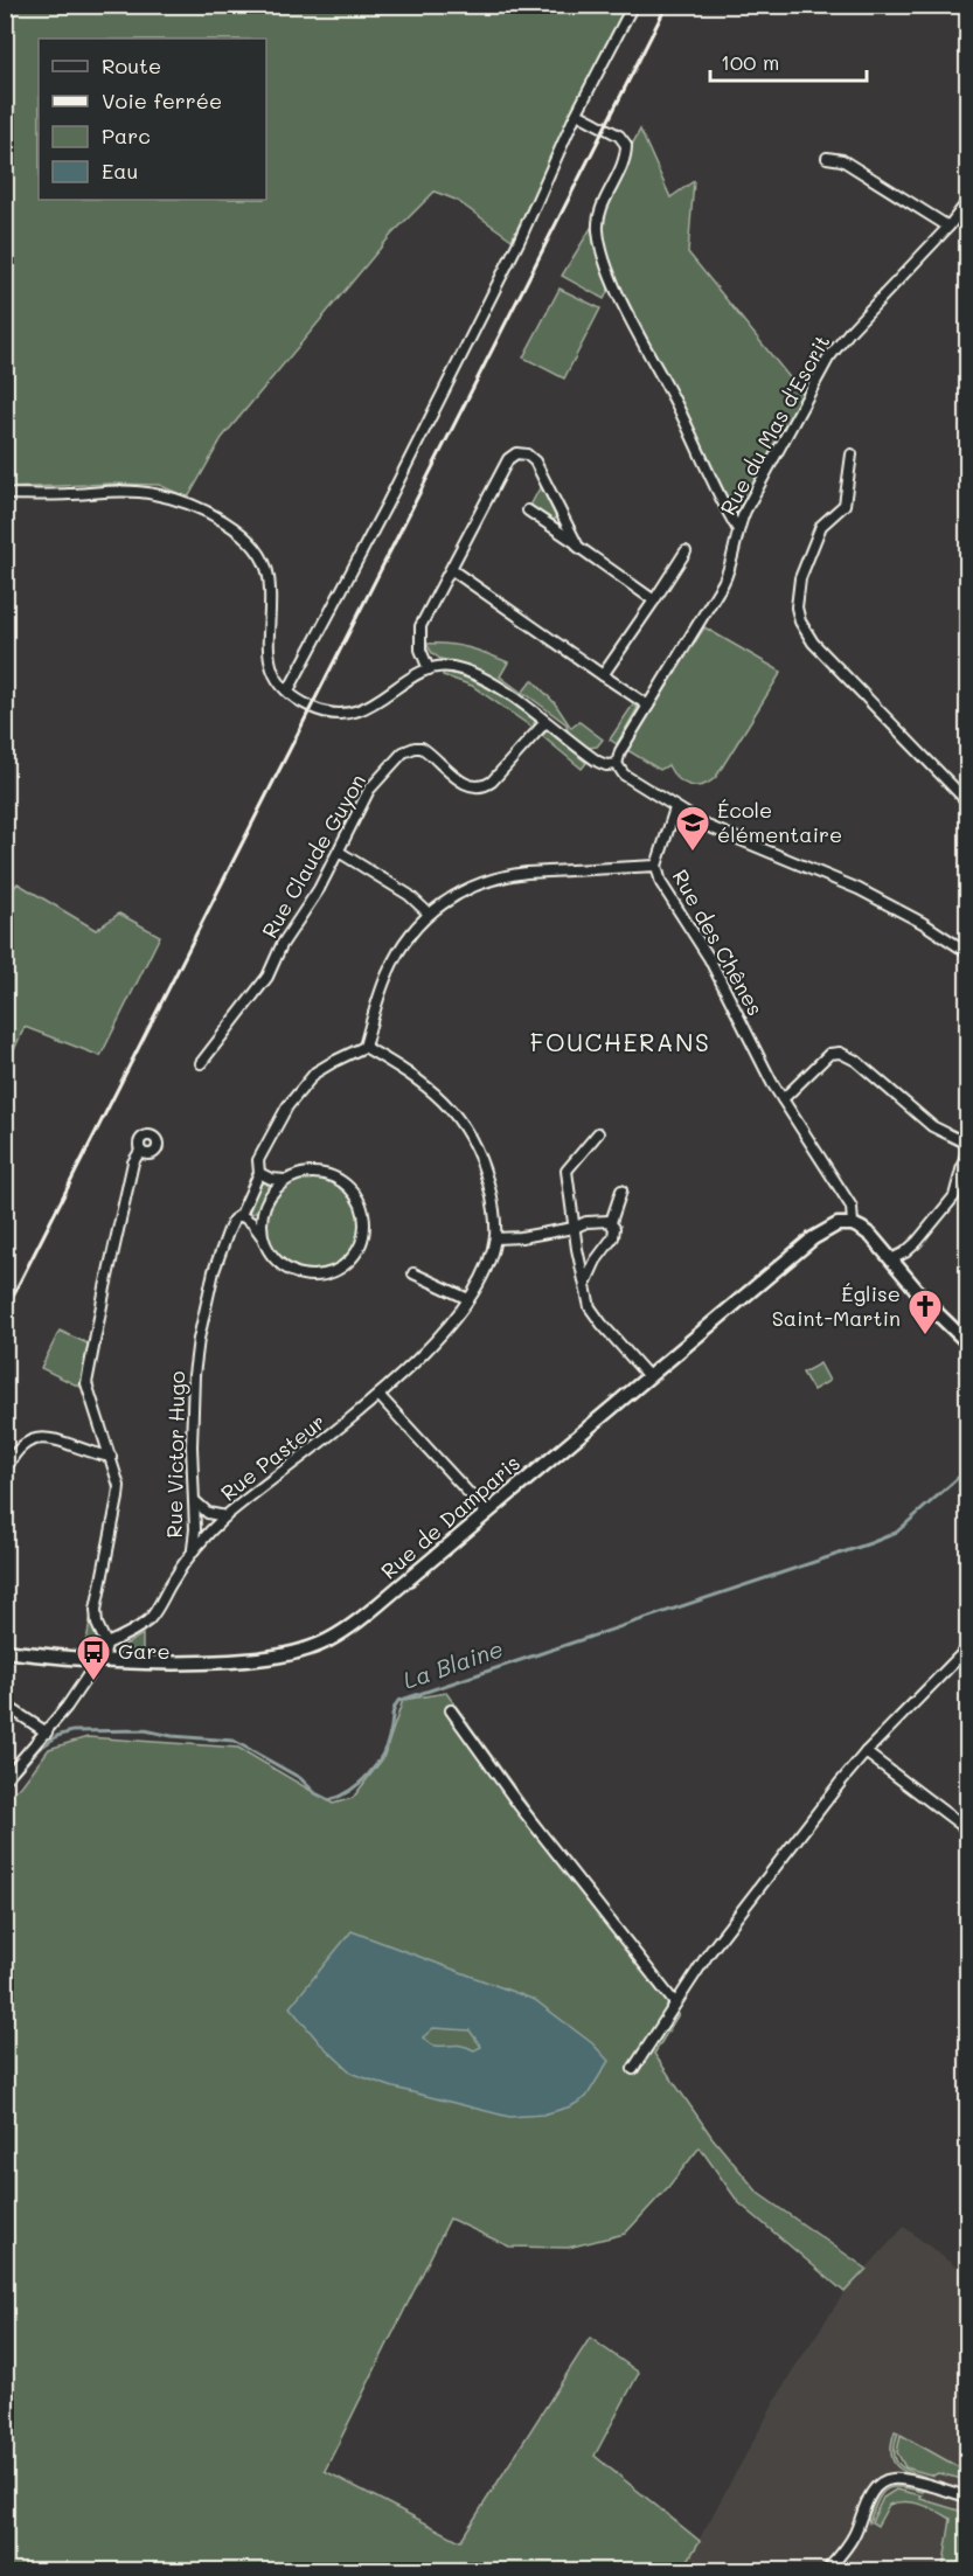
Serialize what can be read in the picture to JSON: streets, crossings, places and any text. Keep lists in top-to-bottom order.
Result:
{
  "streets": {
    "main road": ["Rue de Damparis"],
    "street": [
      "Rue du Mas d'Escrit",
      "Rue Claude Guyon",
      "Rue des Chênes",
      "Rue Victor Hugo",
      "Rue Pasteur"
    ]
  },
  "crossings": [
    ["Rue des Chênes", "Rue Victor Hugo"],
    ["Rue des Chênes", "Rue Pasteur"],
    ["Rue des Chênes", "Rue de Damparis"],
    ["Rue Victor Hugo", "Rue Pasteur"]
  ],
  "districts": ["FOUCHERANS"],
  "water": ["La Blaine"],
  "places": {
    "school or university": ["École élémentaire"],
    "church": ["Église Saint-Martin"],
    "bus stop": ["Gare"]
  },
  "legend": [
    "Route",
    "Voie ferrée",
    "Parc",
    "Eau"
  ],
  "scale_bar": "100 m"
}
